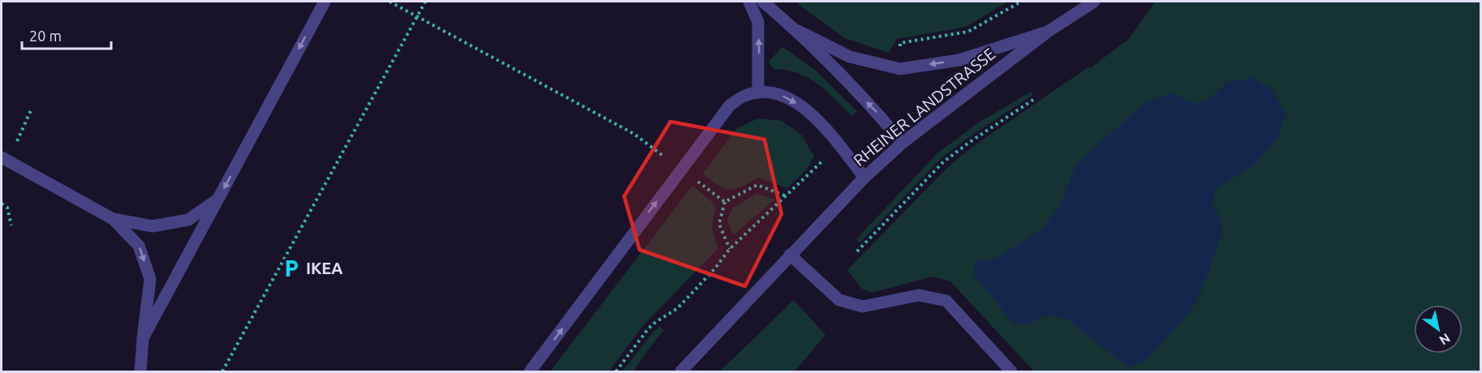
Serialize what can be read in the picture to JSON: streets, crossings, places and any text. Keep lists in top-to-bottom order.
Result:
{
  "streets": {
    "street": ["RHEINER LANDSTRASSE"]
  },
  "places": {
    "parking": ["IKEA"]
  },
  "scale_bar": "20 m",
  "north": "bottom right"
}
